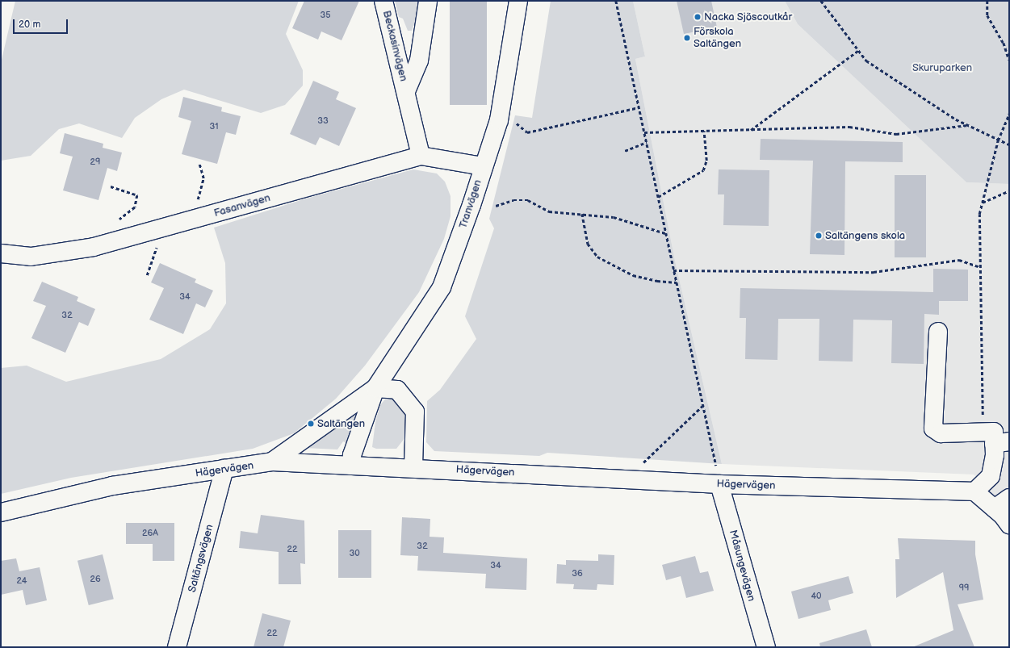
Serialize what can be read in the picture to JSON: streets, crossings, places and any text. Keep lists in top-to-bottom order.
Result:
{
  "streets": {
    "street": [
      "Beckasinvägen",
      "Tranvägen",
      "Fasanvägen",
      "Hägervägen",
      "Saltängsvägen",
      "Måsungevägen"
    ]
  },
  "crossings": [
    ["Beckasinvägen", "Fasanvägen"],
    ["Tranvägen", "Fasanvägen"],
    ["Tranvägen", "Hägervägen"],
    ["Hägervägen", "Saltängsvägen"],
    ["Hägervägen", "Måsungevägen"]
  ],
  "parks": ["Skuruparken"],
  "places": [
    "Nacka Sjöscoutkår",
    "Förskola Saltängen",
    "Saltängens skola",
    "Saltängen"
  ],
  "house_numbers": [
    "35",
    "33",
    "31",
    "29",
    "34",
    "32",
    "26A",
    "32",
    "22",
    "30",
    "34",
    "36",
    "26",
    "24",
    "99",
    "40",
    "22"
  ],
  "scale_bar": "20 m"
}
